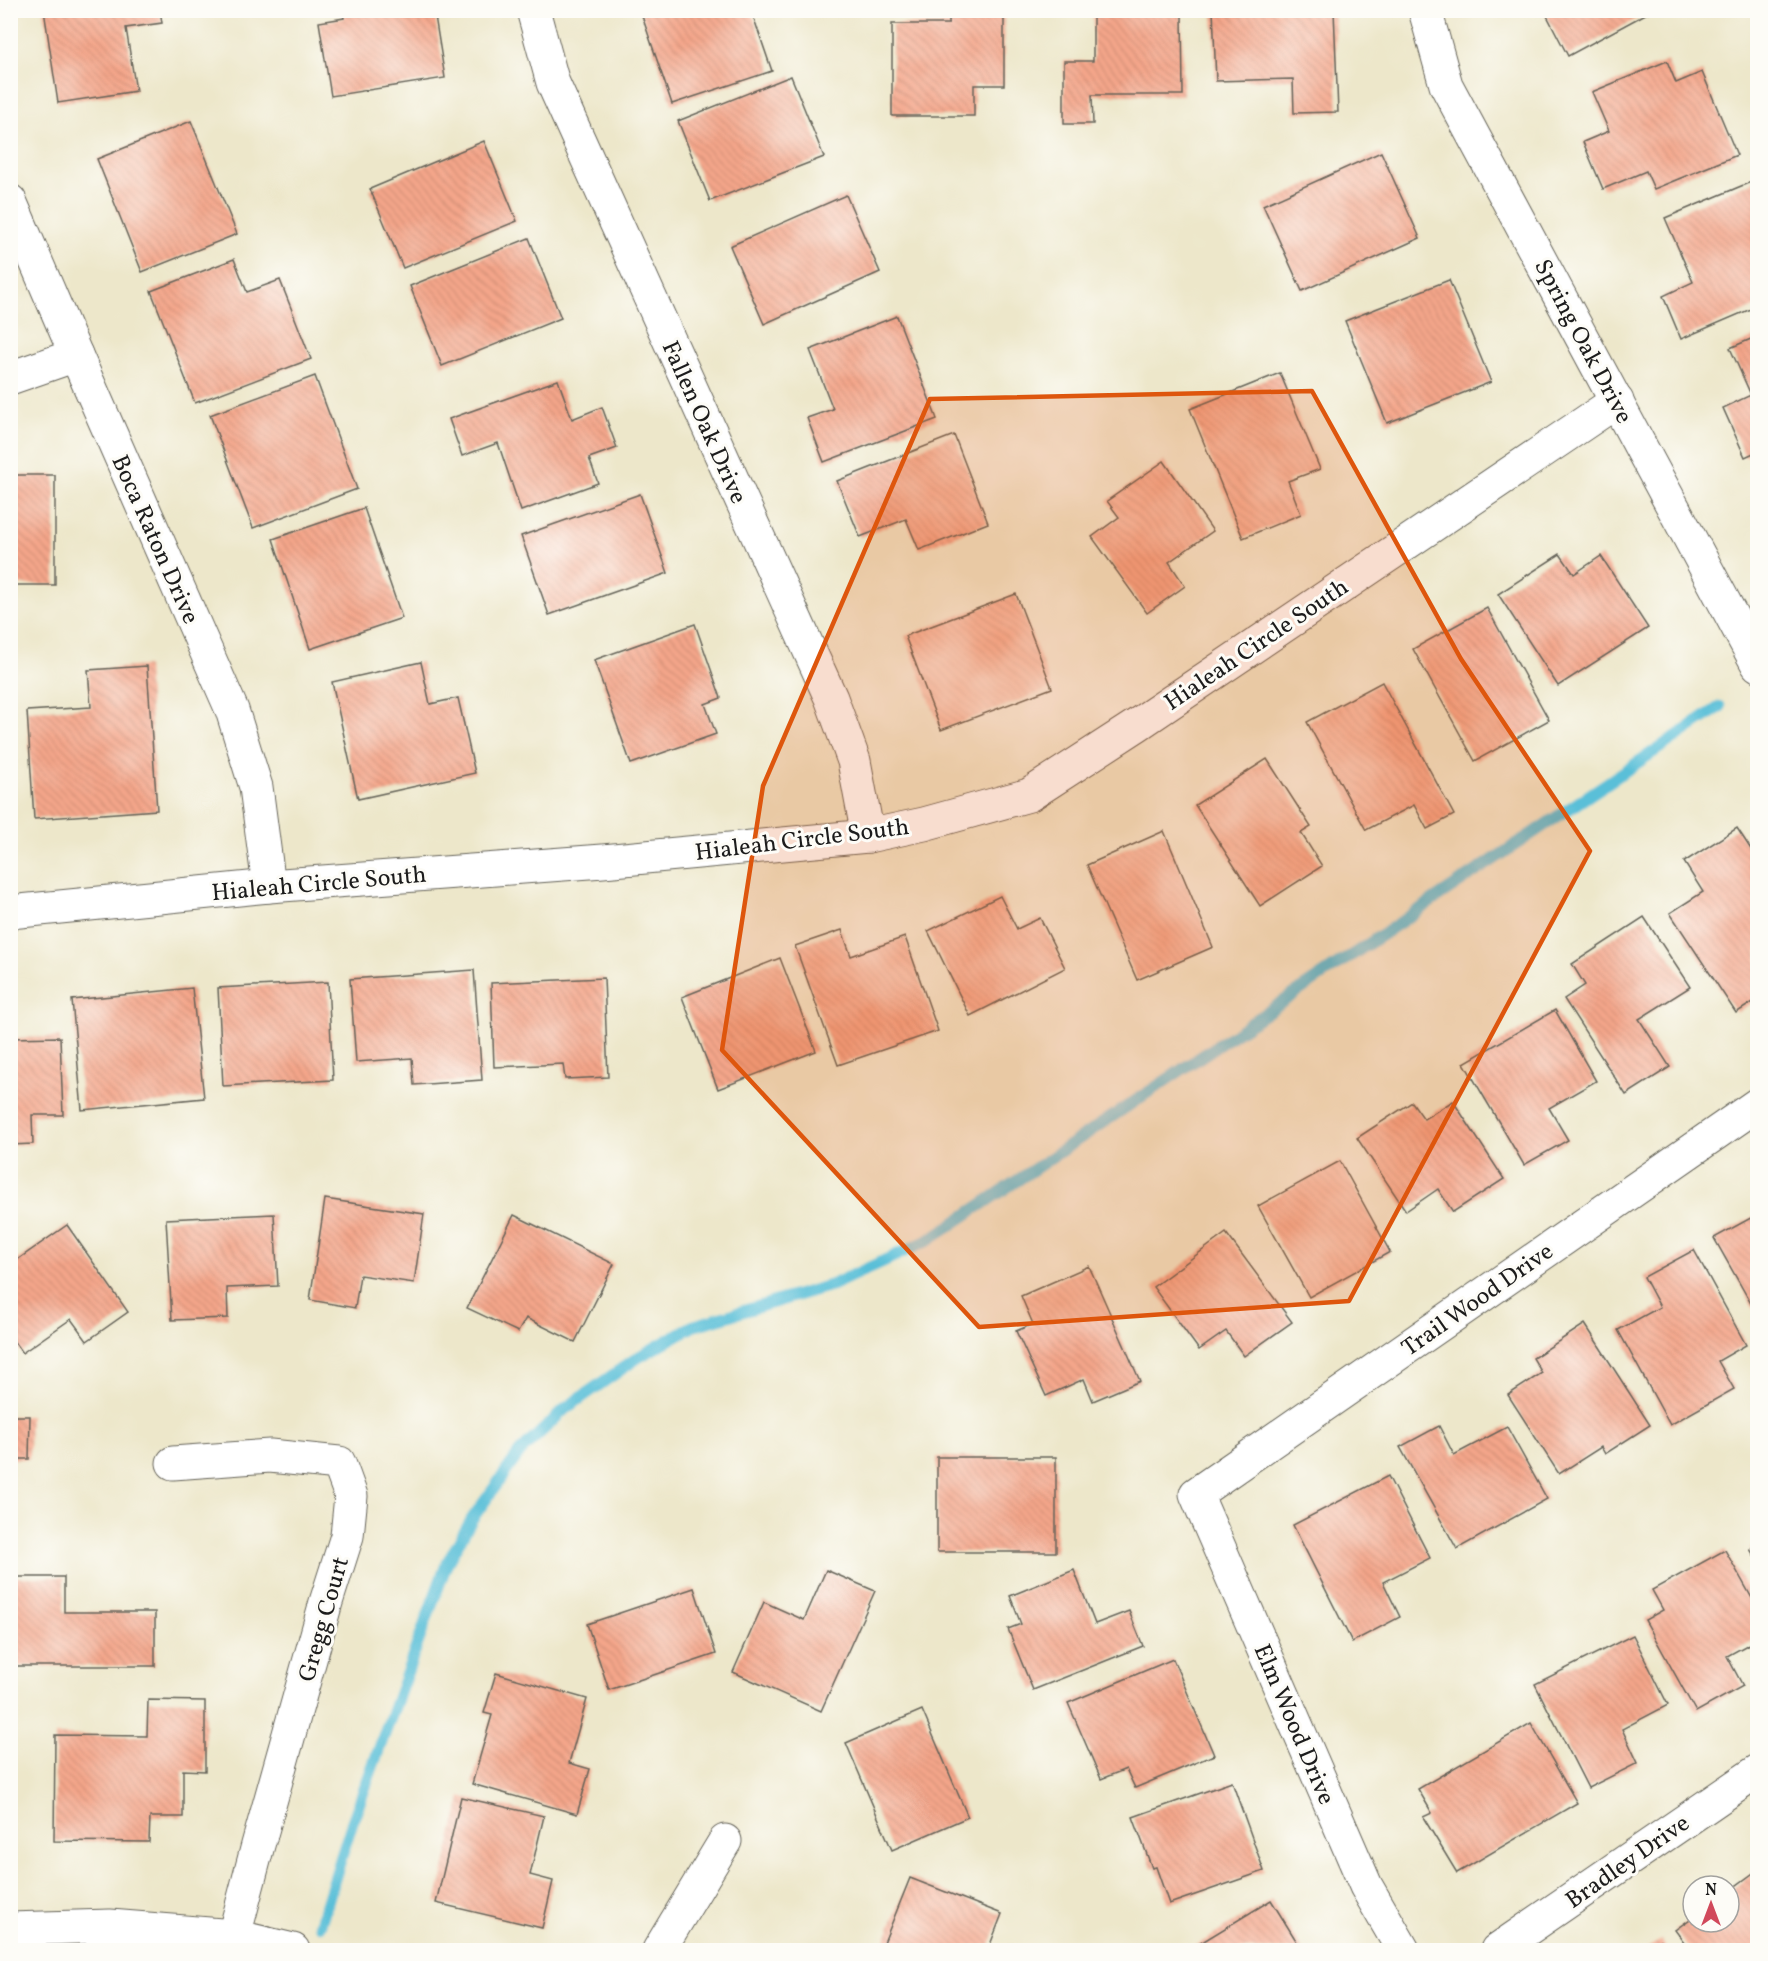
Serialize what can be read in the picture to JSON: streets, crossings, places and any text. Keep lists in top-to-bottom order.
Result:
{
  "streets": {
    "street": [
      "Spring Oak Drive",
      "Fallen Oak Drive",
      "Boca Raton Drive",
      "Hialeah Circle South",
      "Trail Wood Drive",
      "Gregg Court",
      "Elm Wood Drive",
      "Bradley Drive"
    ]
  },
  "crossings": [
    ["Spring Oak Drive", "Hialeah Circle South"],
    ["Fallen Oak Drive", "Hialeah Circle South"],
    ["Boca Raton Drive", "Hialeah Circle South"],
    ["Trail Wood Drive", "Elm Wood Drive"]
  ],
  "north": "top"
}
